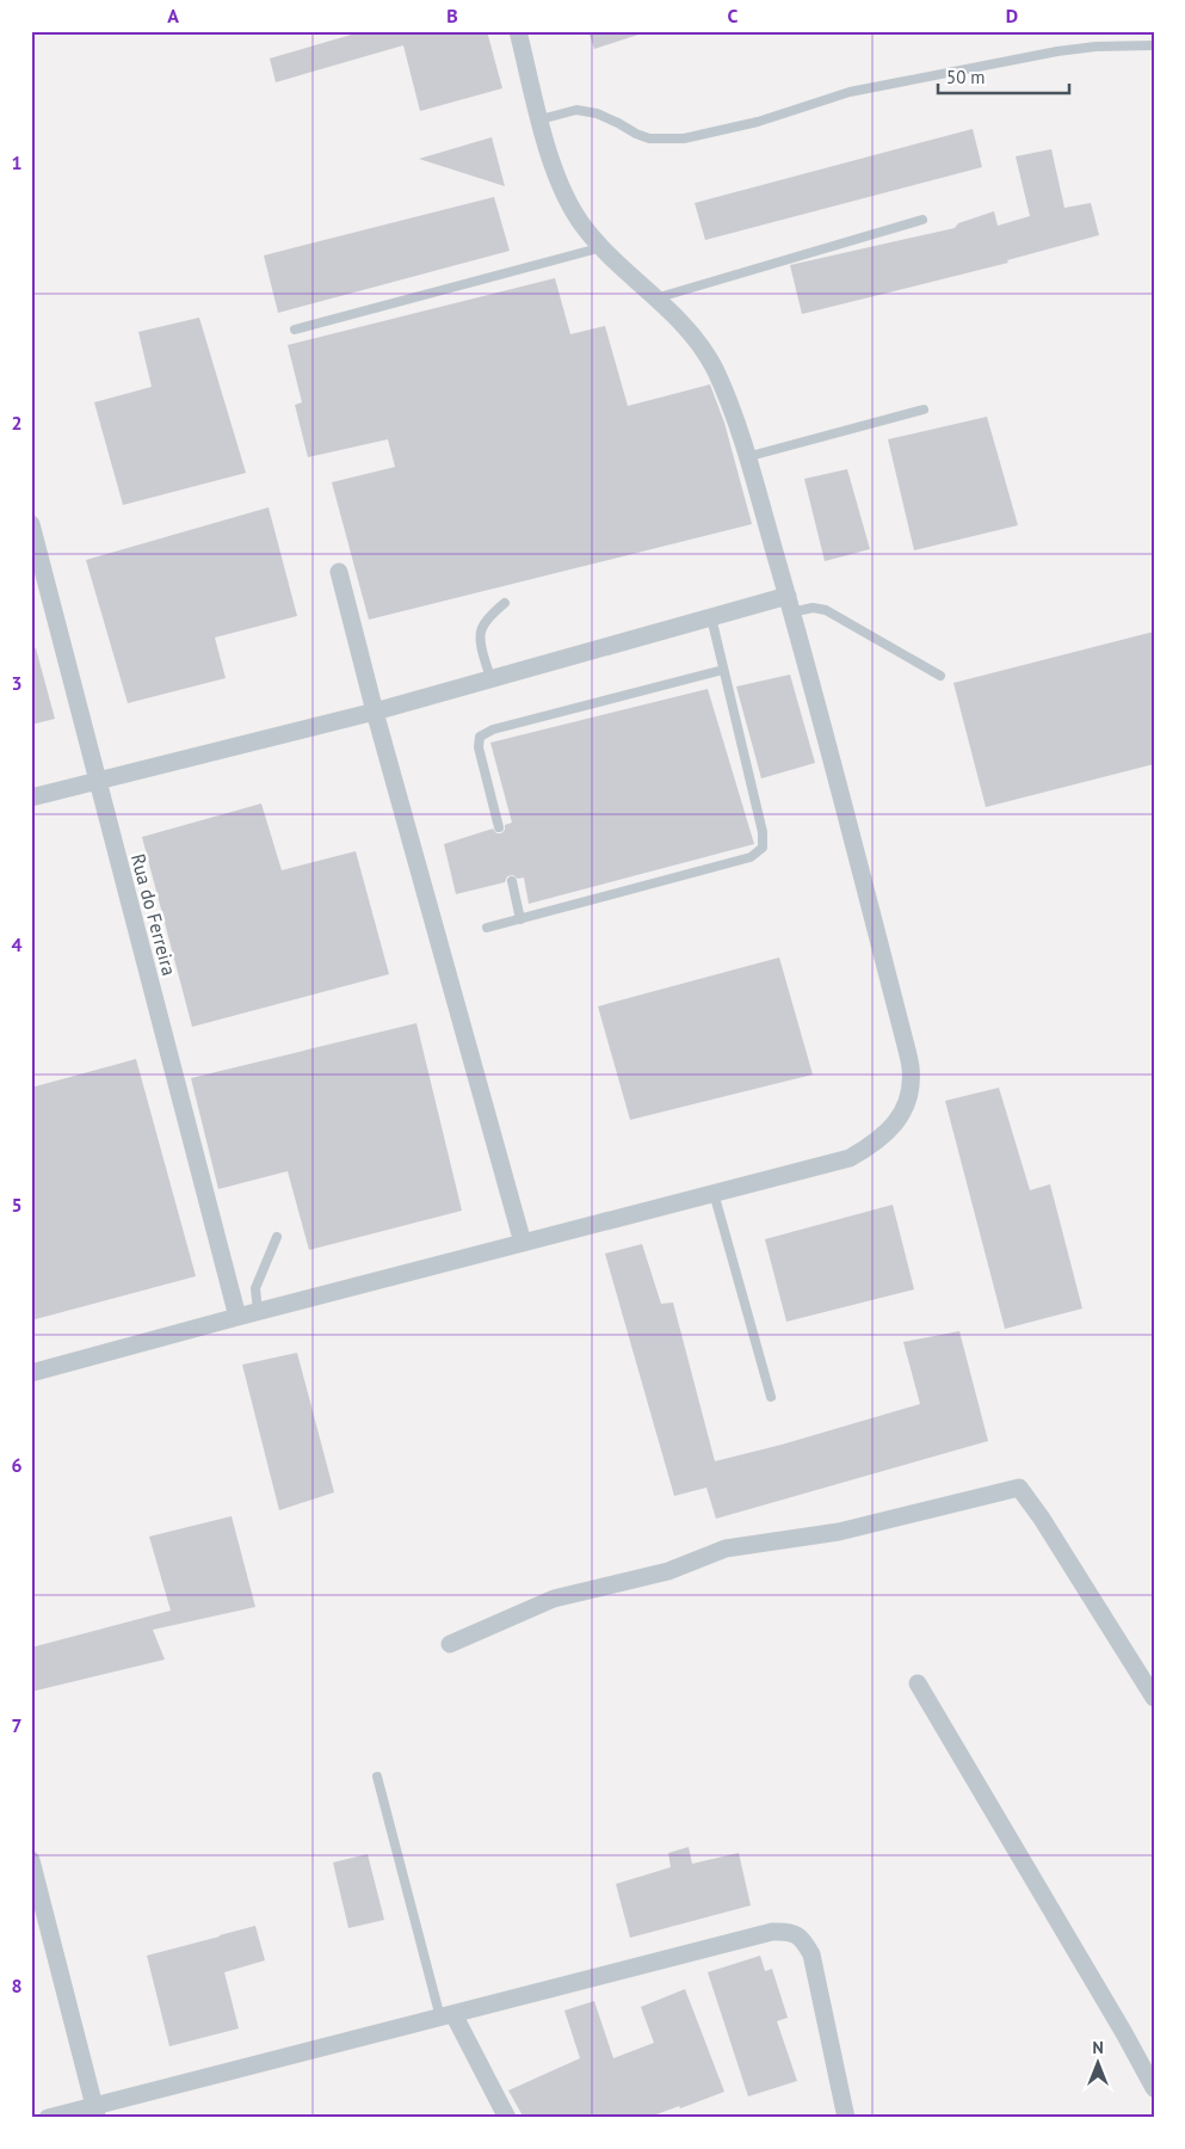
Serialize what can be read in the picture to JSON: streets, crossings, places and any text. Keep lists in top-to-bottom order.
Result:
{
  "streets": {
    "street": ["Rua do Ferreira"]
  },
  "scale_bar": "50 m",
  "north": "top",
  "grid": {
    "columns": [
      "A",
      "B",
      "C",
      "D"
    ],
    "rows": [
      "1",
      "2",
      "3",
      "4",
      "5",
      "6",
      "7",
      "8"
    ]
  }
}
